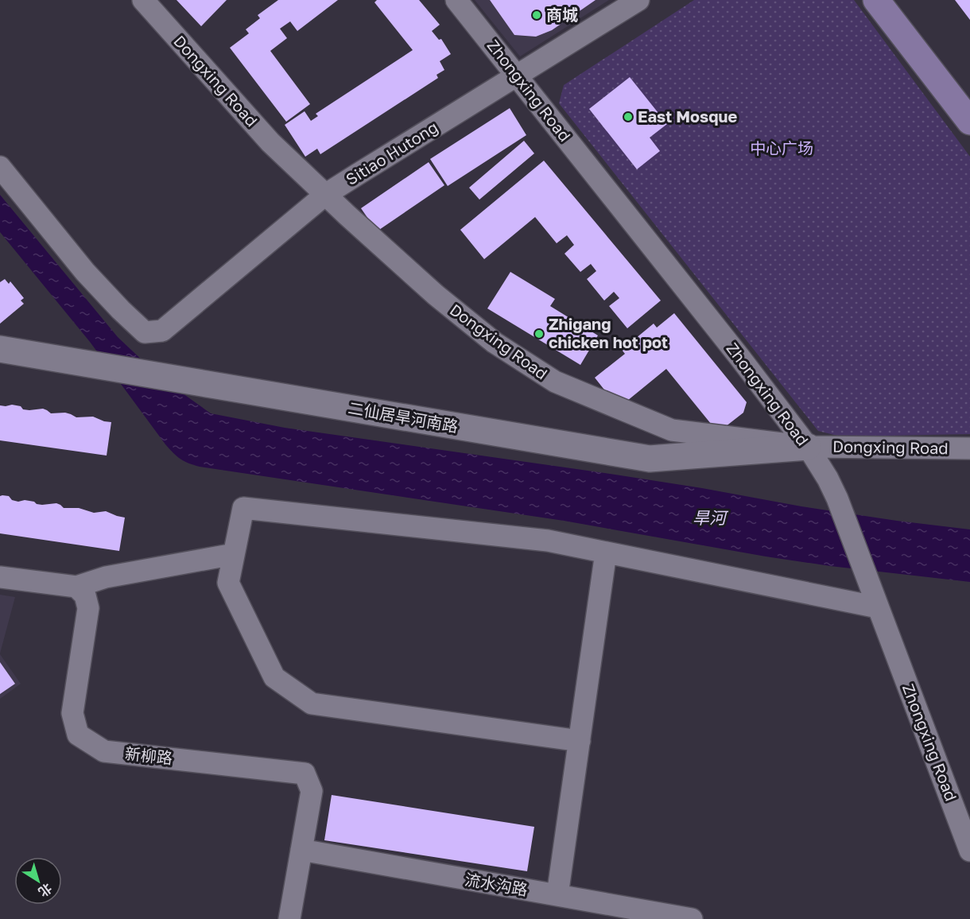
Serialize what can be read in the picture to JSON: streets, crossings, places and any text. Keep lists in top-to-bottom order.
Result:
{
  "streets": {
    "street": [
      "Dongxing Road",
      "Zhongxing Road",
      "Sitiao Hutong",
      "二仙居旱河南路",
      "新柳路",
      "流水沟路"
    ]
  },
  "crossings": [
    ["Dongxing Road", "Zhongxing Road"],
    ["Dongxing Road", "Sitiao Hutong"],
    ["Dongxing Road", "二仙居旱河南路"],
    ["Zhongxing Road", "Sitiao Hutong"],
    ["Zhongxing Road", "二仙居旱河南路"],
    ["新柳路", "流水沟路"]
  ],
  "water": ["旱河"],
  "parks": ["中心广场"],
  "places": ["商城", "East Mosque", "Zhigang chicken hot pot"],
  "north": "bottom right"
}
